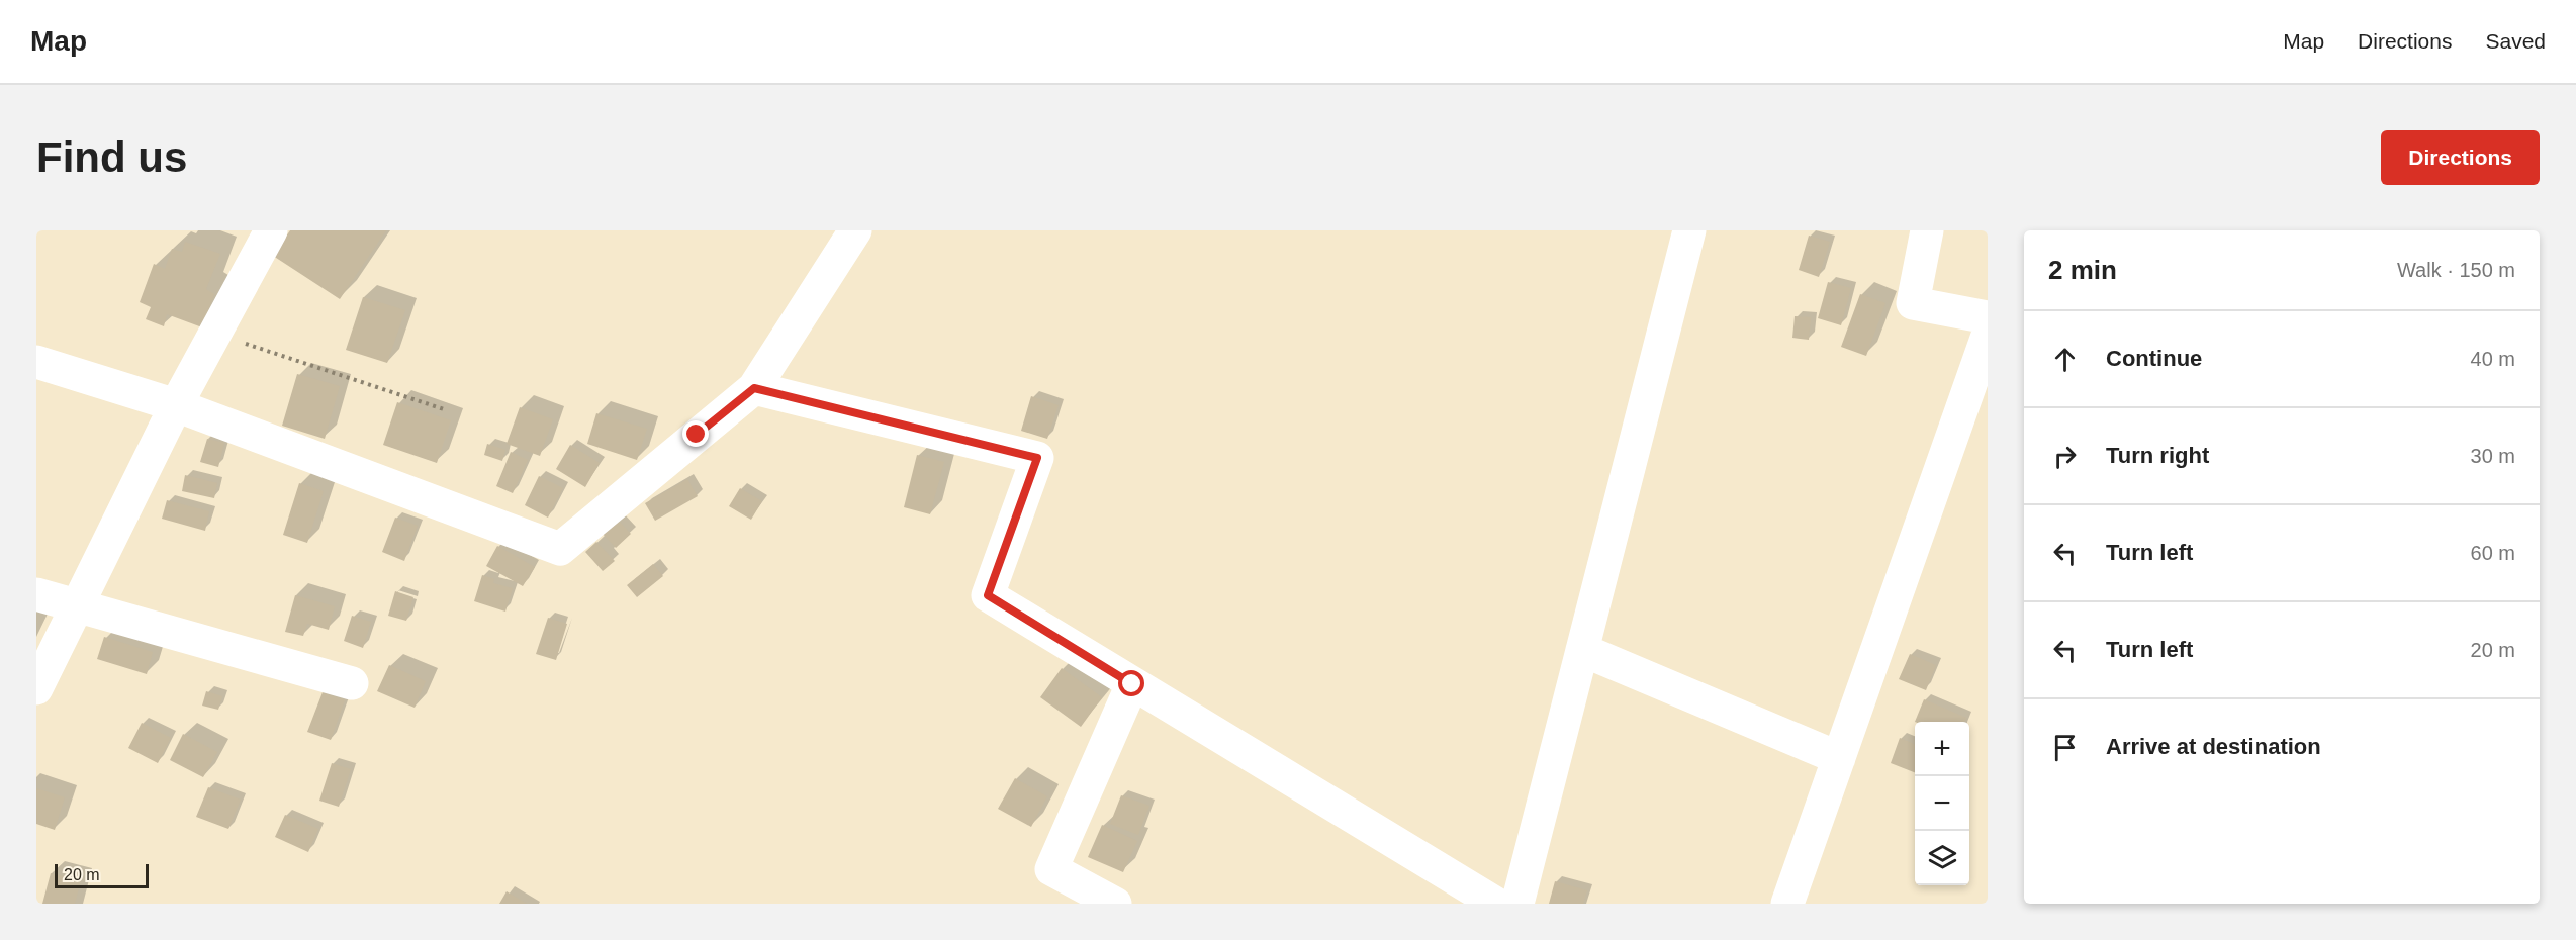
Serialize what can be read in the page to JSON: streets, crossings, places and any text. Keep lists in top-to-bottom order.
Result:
{
  "scale_bar": "20 m",
  "page": {
    "header": "Map",
    "nav": ["Map", "Directions", "Saved"],
    "buttons": "Directions",
    "title": "Find us",
    "heading": ["2 min", "Walk · 150 m"],
    "list": [
      ["Continue", "40 m"],
      ["Turn right", "30 m"],
      ["Turn left", "60 m"],
      ["Turn left", "20 m"],
      "Arrive at destination"
    ],
    "map_buttons": ["+", "−"],
    "scale": "20 m"
  }
}
